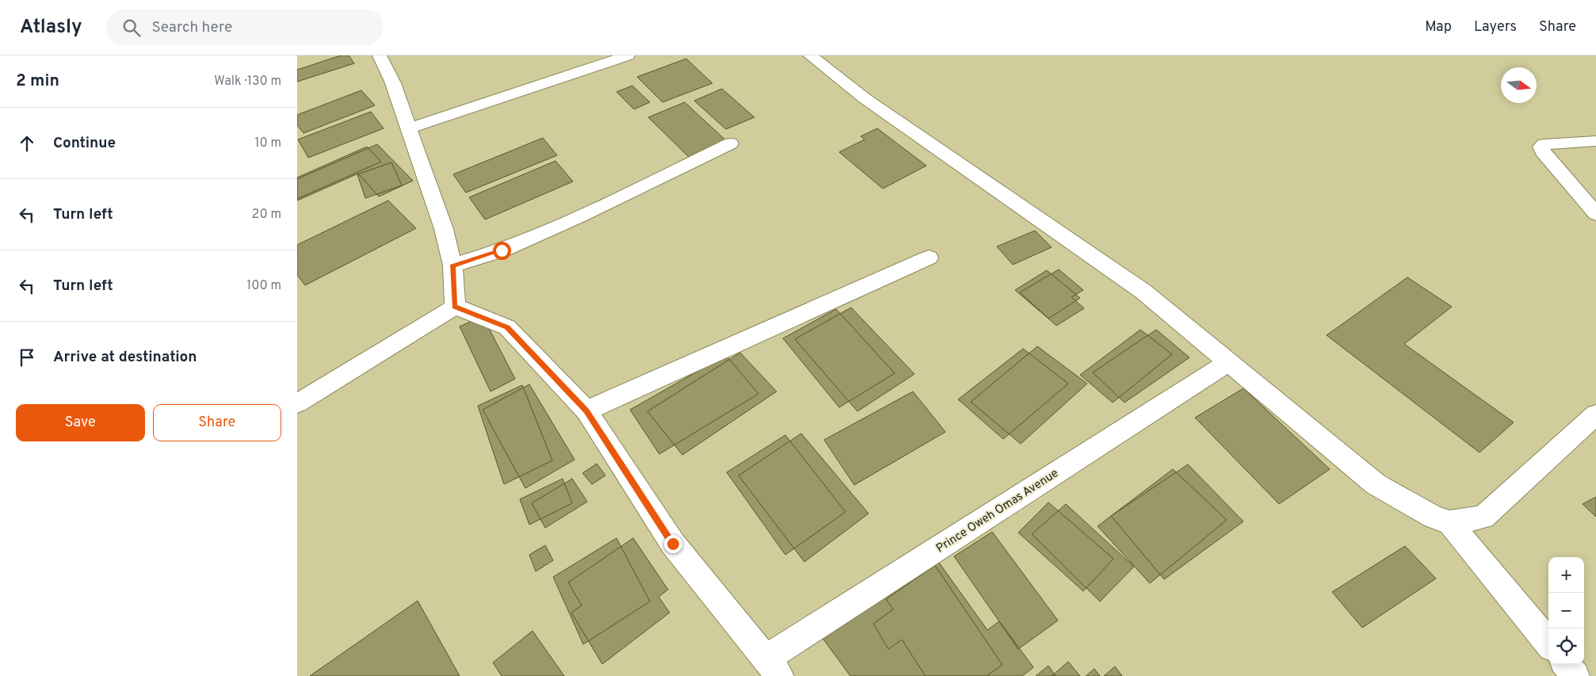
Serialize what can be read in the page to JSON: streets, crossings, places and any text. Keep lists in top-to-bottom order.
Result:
{
  "streets": {
    "street": ["Prince Oweh Omas Avenue"]
  },
  "north": "right",
  "page": {
    "header": "Atlasly",
    "search": "Search here",
    "nav": ["Map", "Layers", "Share"],
    "heading": ["2 min", "Walk · 130 m"],
    "list": [
      ["Continue", "10 m"],
      ["Turn left", "20 m"],
      ["Turn left", "100 m"],
      "Arrive at destination"
    ],
    "buttons": ["Save", "Share"],
    "map_buttons": ["+", "−"]
  }
}
